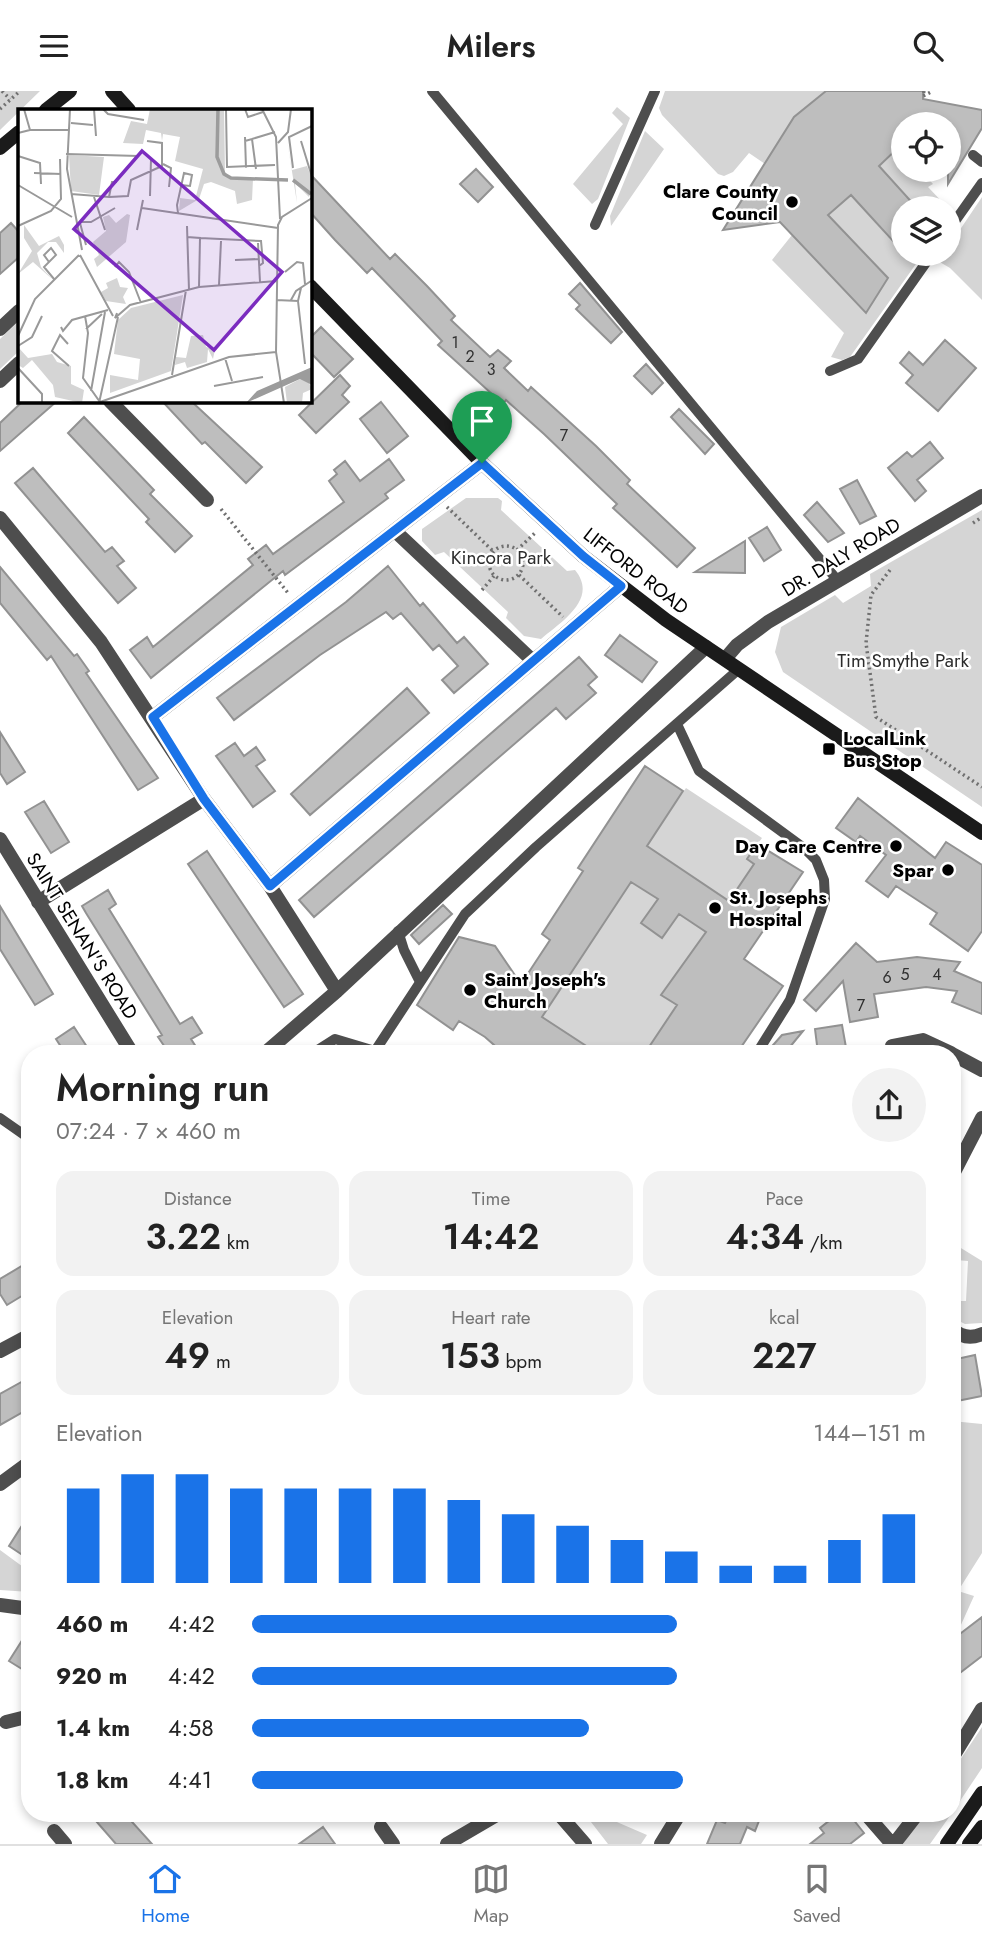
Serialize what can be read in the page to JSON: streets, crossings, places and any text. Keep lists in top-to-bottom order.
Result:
{
  "streets": {
    "main road": ["LIFFORD ROAD"],
    "street": ["DR. DALY ROAD", "SAINT SENAN'S ROAD"]
  },
  "crossings": [
    ["DR. DALY ROAD", "LIFFORD ROAD"]
  ],
  "parks": ["Kincora Park", "Tim Smythe Park"],
  "places": {
    "other": [
      "Clare County Council",
      "Day Care Centre",
      "Spar",
      "St. Josephs Hospital",
      "Saint Joseph's Church"
    ],
    "transit": ["LocalLink Bus Stop"]
  },
  "house_numbers": [
    "1",
    "2",
    "3",
    "7",
    "5",
    "4",
    "6",
    "7"
  ],
  "page": {
    "header": "Milers",
    "heading": ["Morning run", "07:24 · 7 × 460 m"],
    "stats": [
      ["Distance", "3.22 km"],
      ["Time", "14:42"],
      ["Pace", "4:34 /km"],
      ["Elevation", "49 m"],
      ["Heart rate", "153 bpm"],
      ["kcal", "227"]
    ],
    "chart": ["Elevation", "144–151 m"],
    "list": [
      {
        "name": "460 m",
        "note": "4:42"
      },
      {
        "name": "920 m",
        "note": "4:42"
      },
      {
        "name": "1.4 km",
        "note": "4:58"
      },
      {
        "name": "1.8 km",
        "note": "4:41"
      }
    ],
    "tabs": ["Home", "Map", "Saved"]
  }
}
